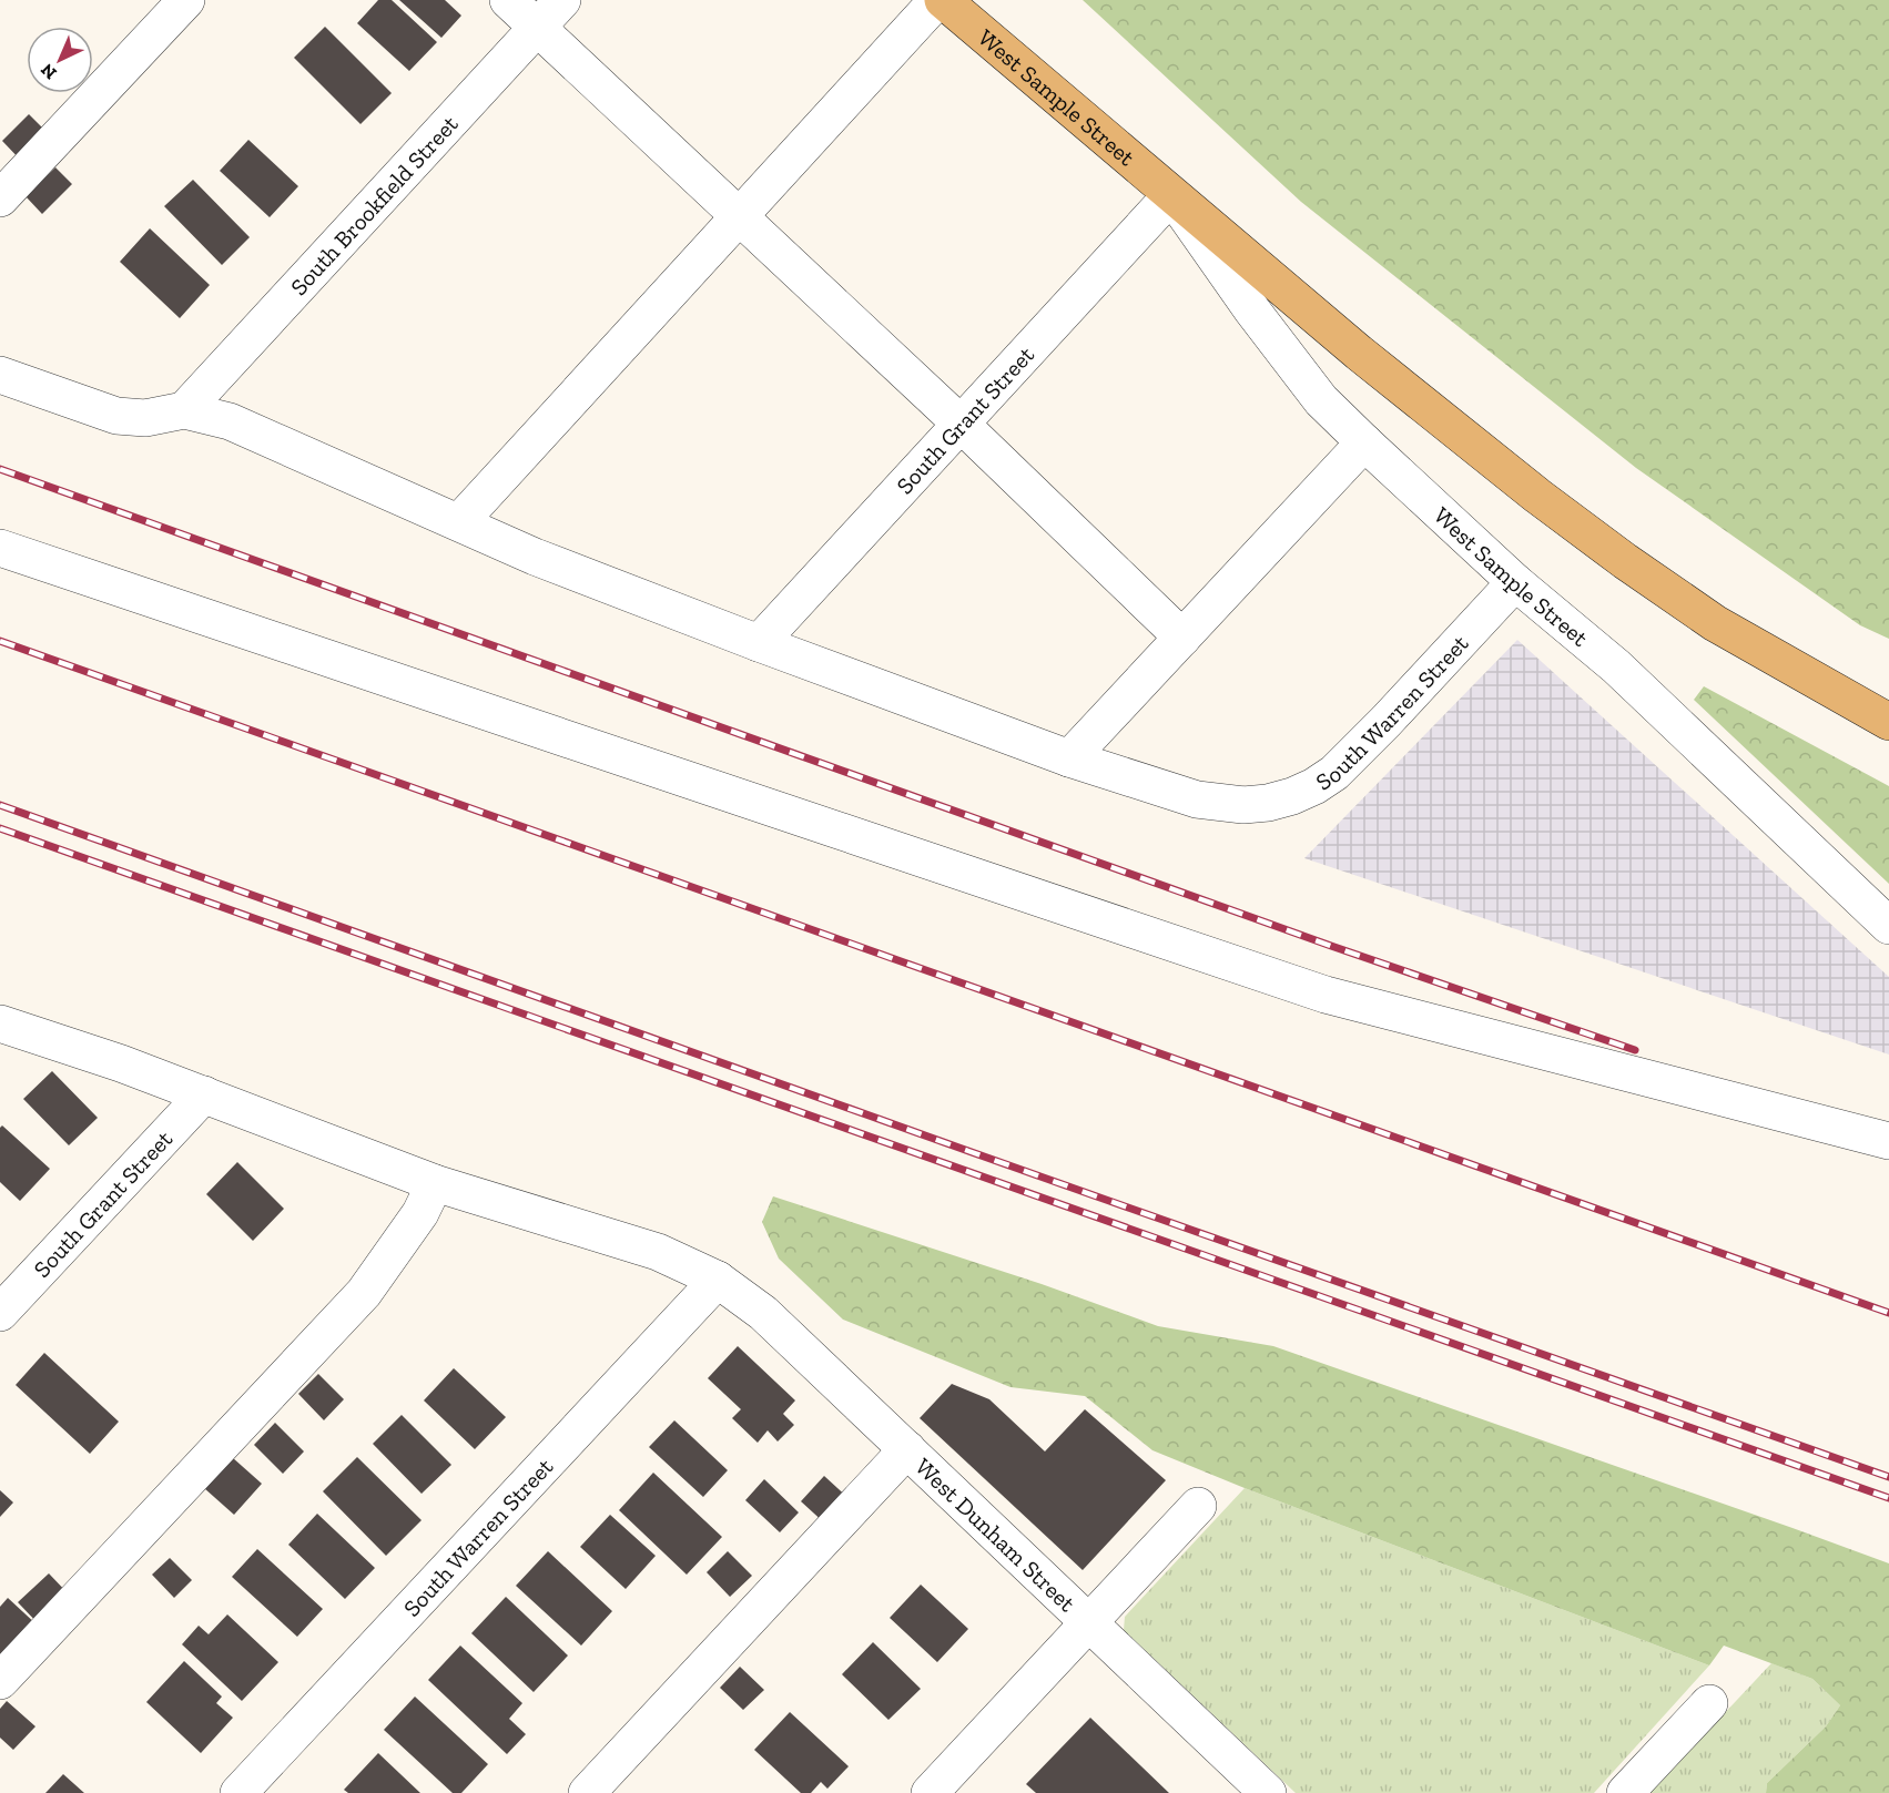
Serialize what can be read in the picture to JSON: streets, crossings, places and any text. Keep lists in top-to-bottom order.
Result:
{
  "streets": {
    "main road": ["West Sample Street"],
    "street": [
      "South Brookfield Street",
      "South Grant Street",
      "South Warren Street",
      "West Dunham Street"
    ]
  },
  "crossings": [
    ["West Sample Street", "South Grant Street"],
    ["West Sample Street", "South Warren Street"],
    ["South Brookfield Street", "South Warren Street"],
    ["South Grant Street", "South Warren Street"],
    ["South Grant Street", "West Dunham Street"],
    ["South Warren Street", "West Dunham Street"]
  ],
  "north": "bottom left"
}
